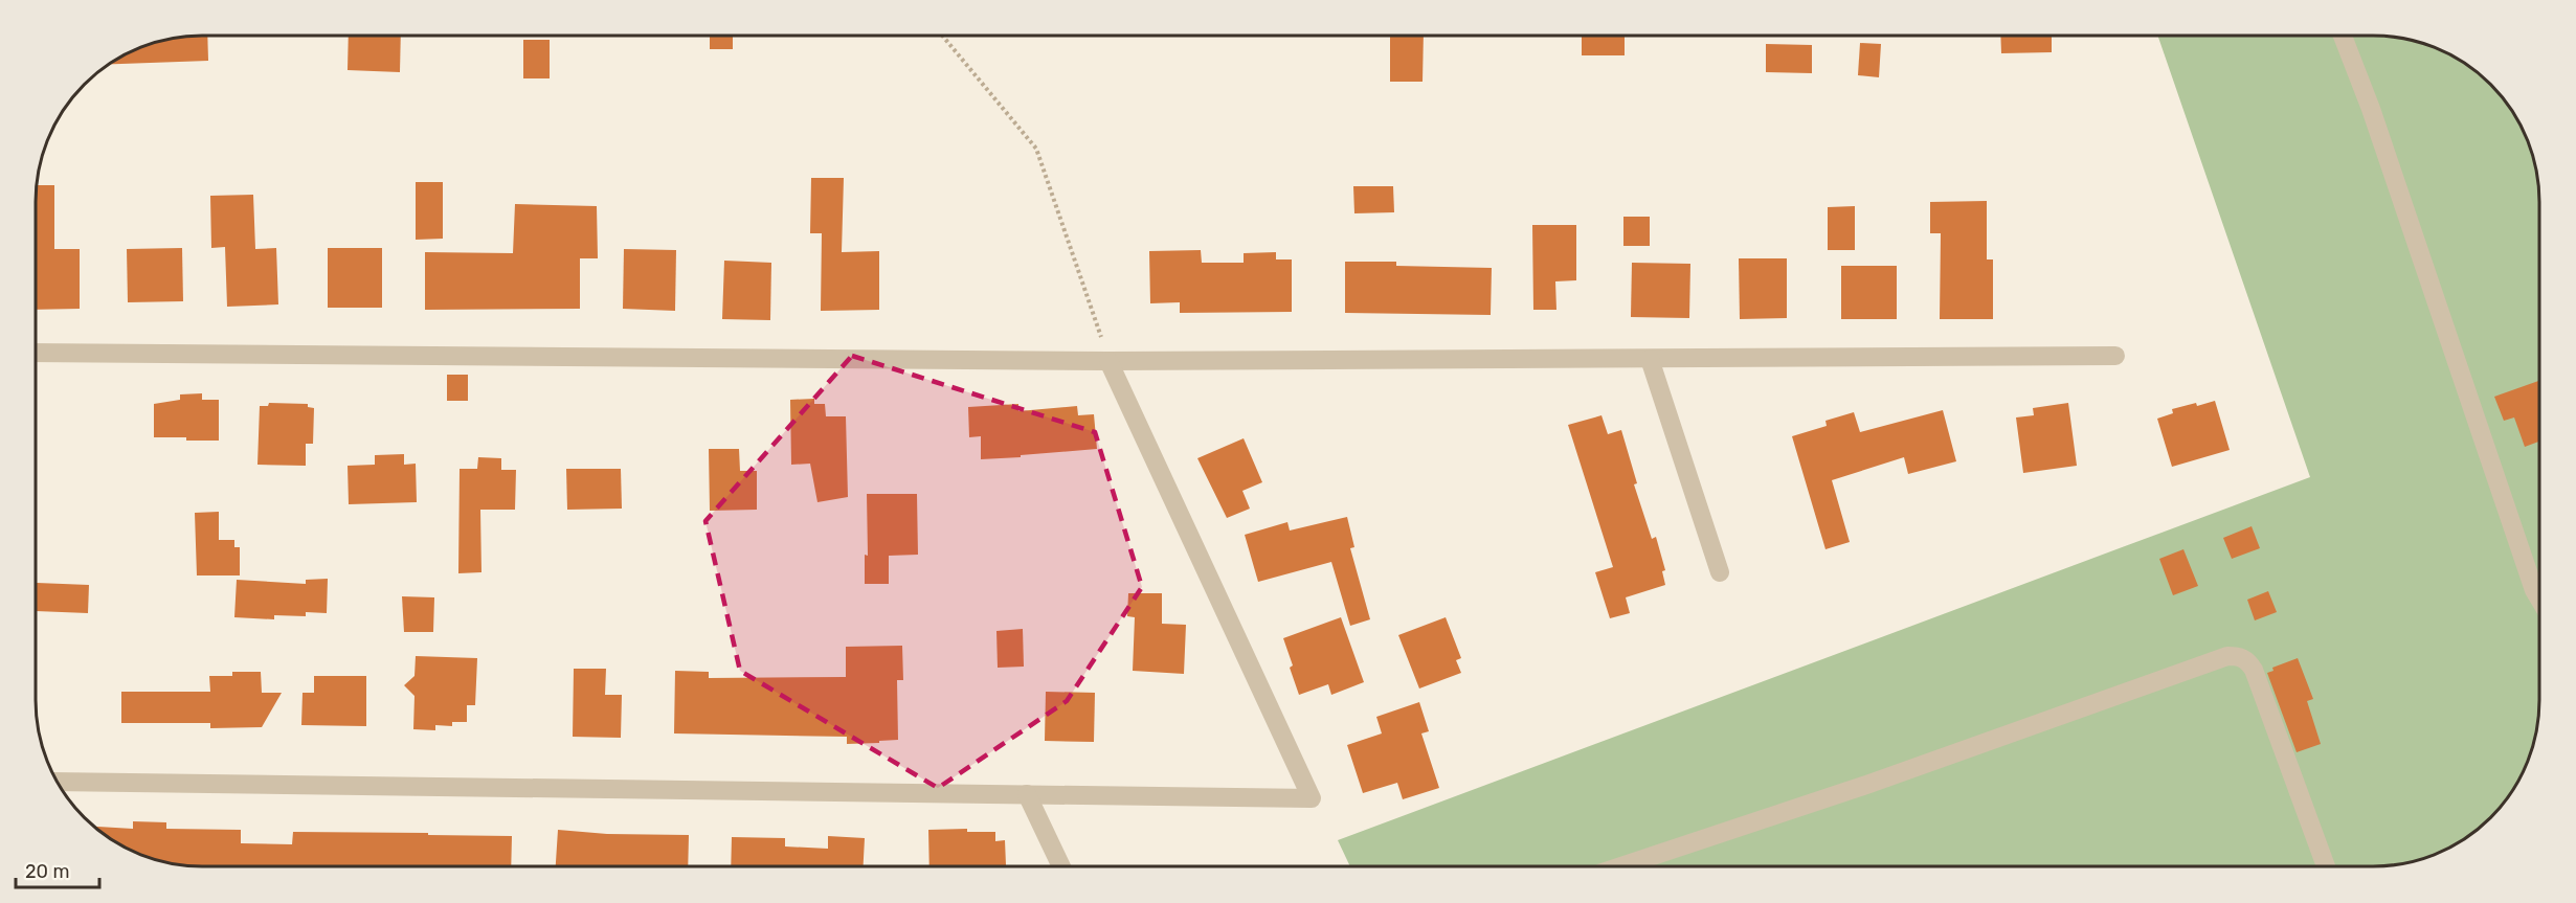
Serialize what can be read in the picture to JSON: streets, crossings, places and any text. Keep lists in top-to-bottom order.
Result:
{
  "scale_bar": "20 m"
}
